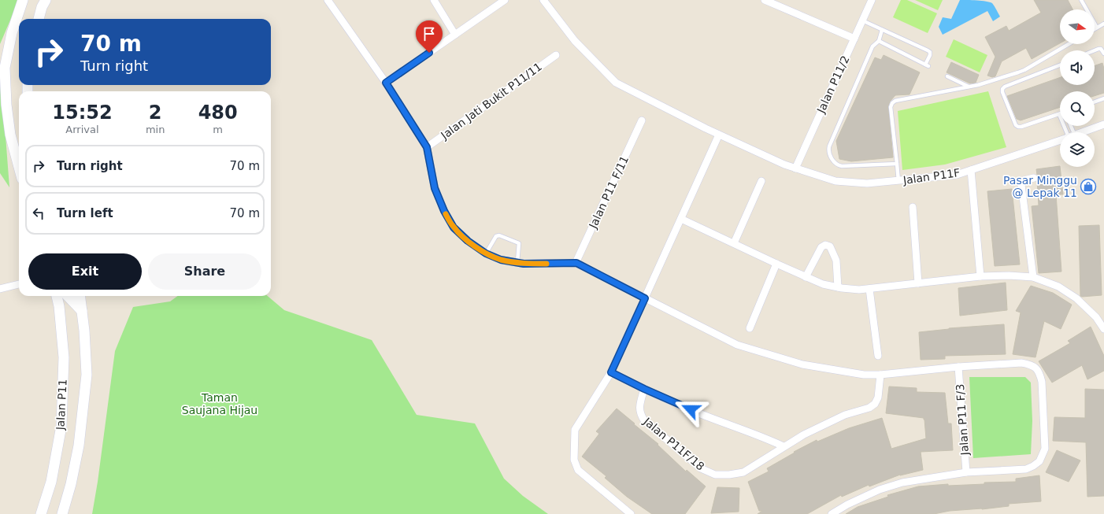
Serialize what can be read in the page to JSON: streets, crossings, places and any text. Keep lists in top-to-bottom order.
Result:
{
  "streets": {
    "main road": ["Jalan P11"],
    "street": [
      "Jalan P11/2",
      "Jalan Jati Bukit P11/11",
      "Jalan P11F",
      "Jalan P11 F/11",
      "Jalan P11 F/3",
      "Jalan P11F/18"
    ]
  },
  "crossings": [
    ["Jalan P11/2", "Jalan P11F"]
  ],
  "parks": ["Taman Saujana Hijau"],
  "places": {
    "shop": ["Pasar Minggu @ Lepak 11"]
  },
  "north": "right",
  "page": {
    "turn": ["70 m", "Turn right"],
    "eta": [
      "15:52",
      "Arrival",
      "2",
      "min",
      "480",
      "m"
    ],
    "list": [
      {
        "name": "Turn right",
        "value": "70 m"
      },
      {
        "name": "Turn left",
        "value": "70 m"
      }
    ],
    "buttons": ["Exit", "Share"]
  }
}
